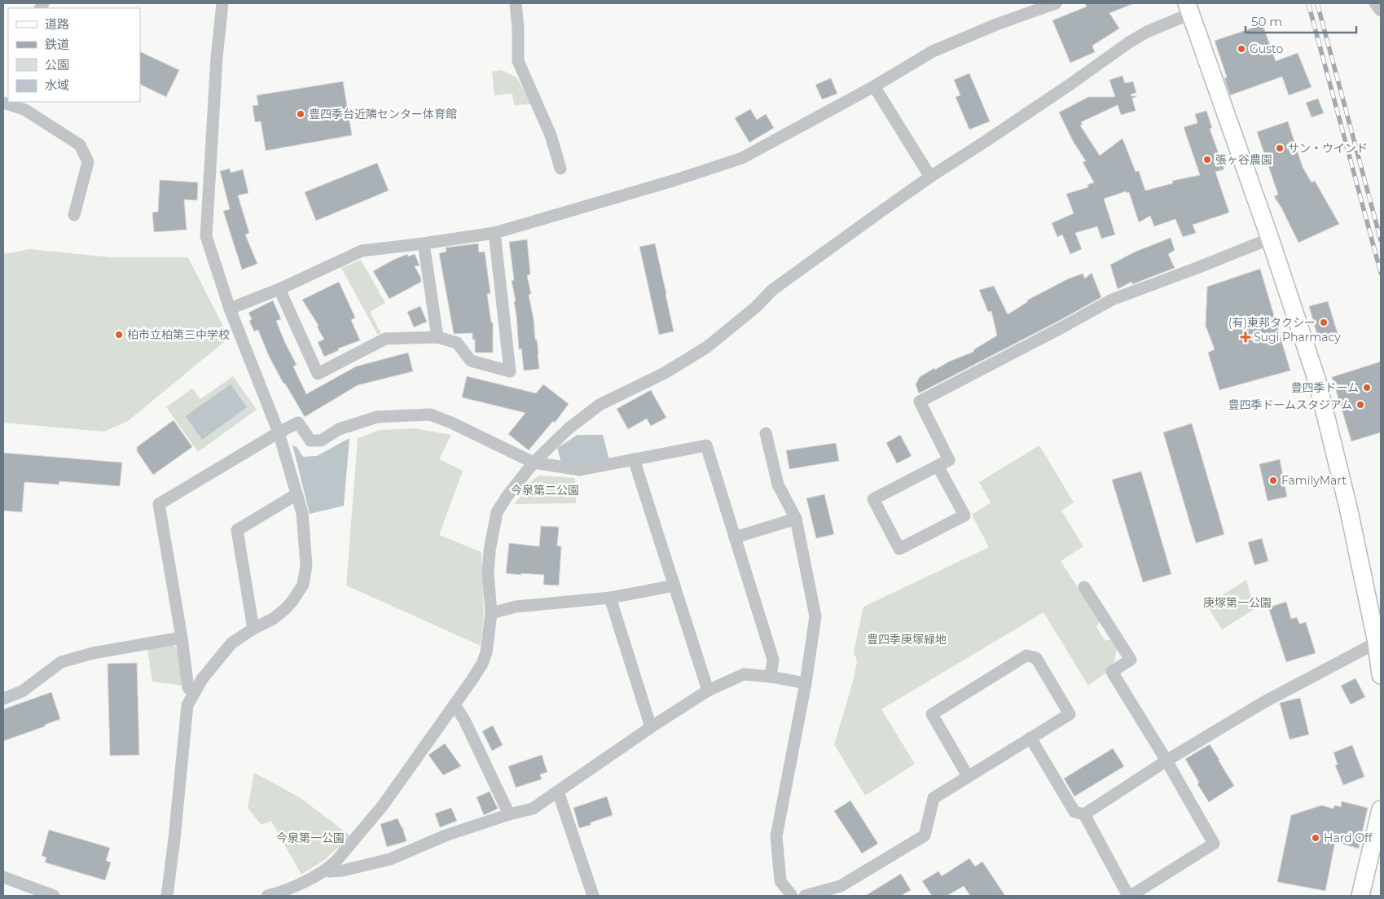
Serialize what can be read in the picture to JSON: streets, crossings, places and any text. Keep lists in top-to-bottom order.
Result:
{
  "parks": [
    "今泉第二公園",
    "庚塚第一公園",
    "豊四季庚塚緑地",
    "今泉第一公園"
  ],
  "places": {
    "other": [
      "Gusto",
      "豊四季台近隣センター体育館",
      "サン・ウインド",
      "張ヶ谷農園",
      "(有)東邦タクシー",
      "柏市立柏第三中学校",
      "豊四季ドーム",
      "豊四季ドームスタジアム",
      "FamilyMart",
      "Hard Off"
    ],
    "health": ["Sugi Pharmacy"]
  },
  "legend": [
    "道路",
    "鉄道",
    "公園",
    "水域"
  ],
  "scale_bar": "50 m"
}
